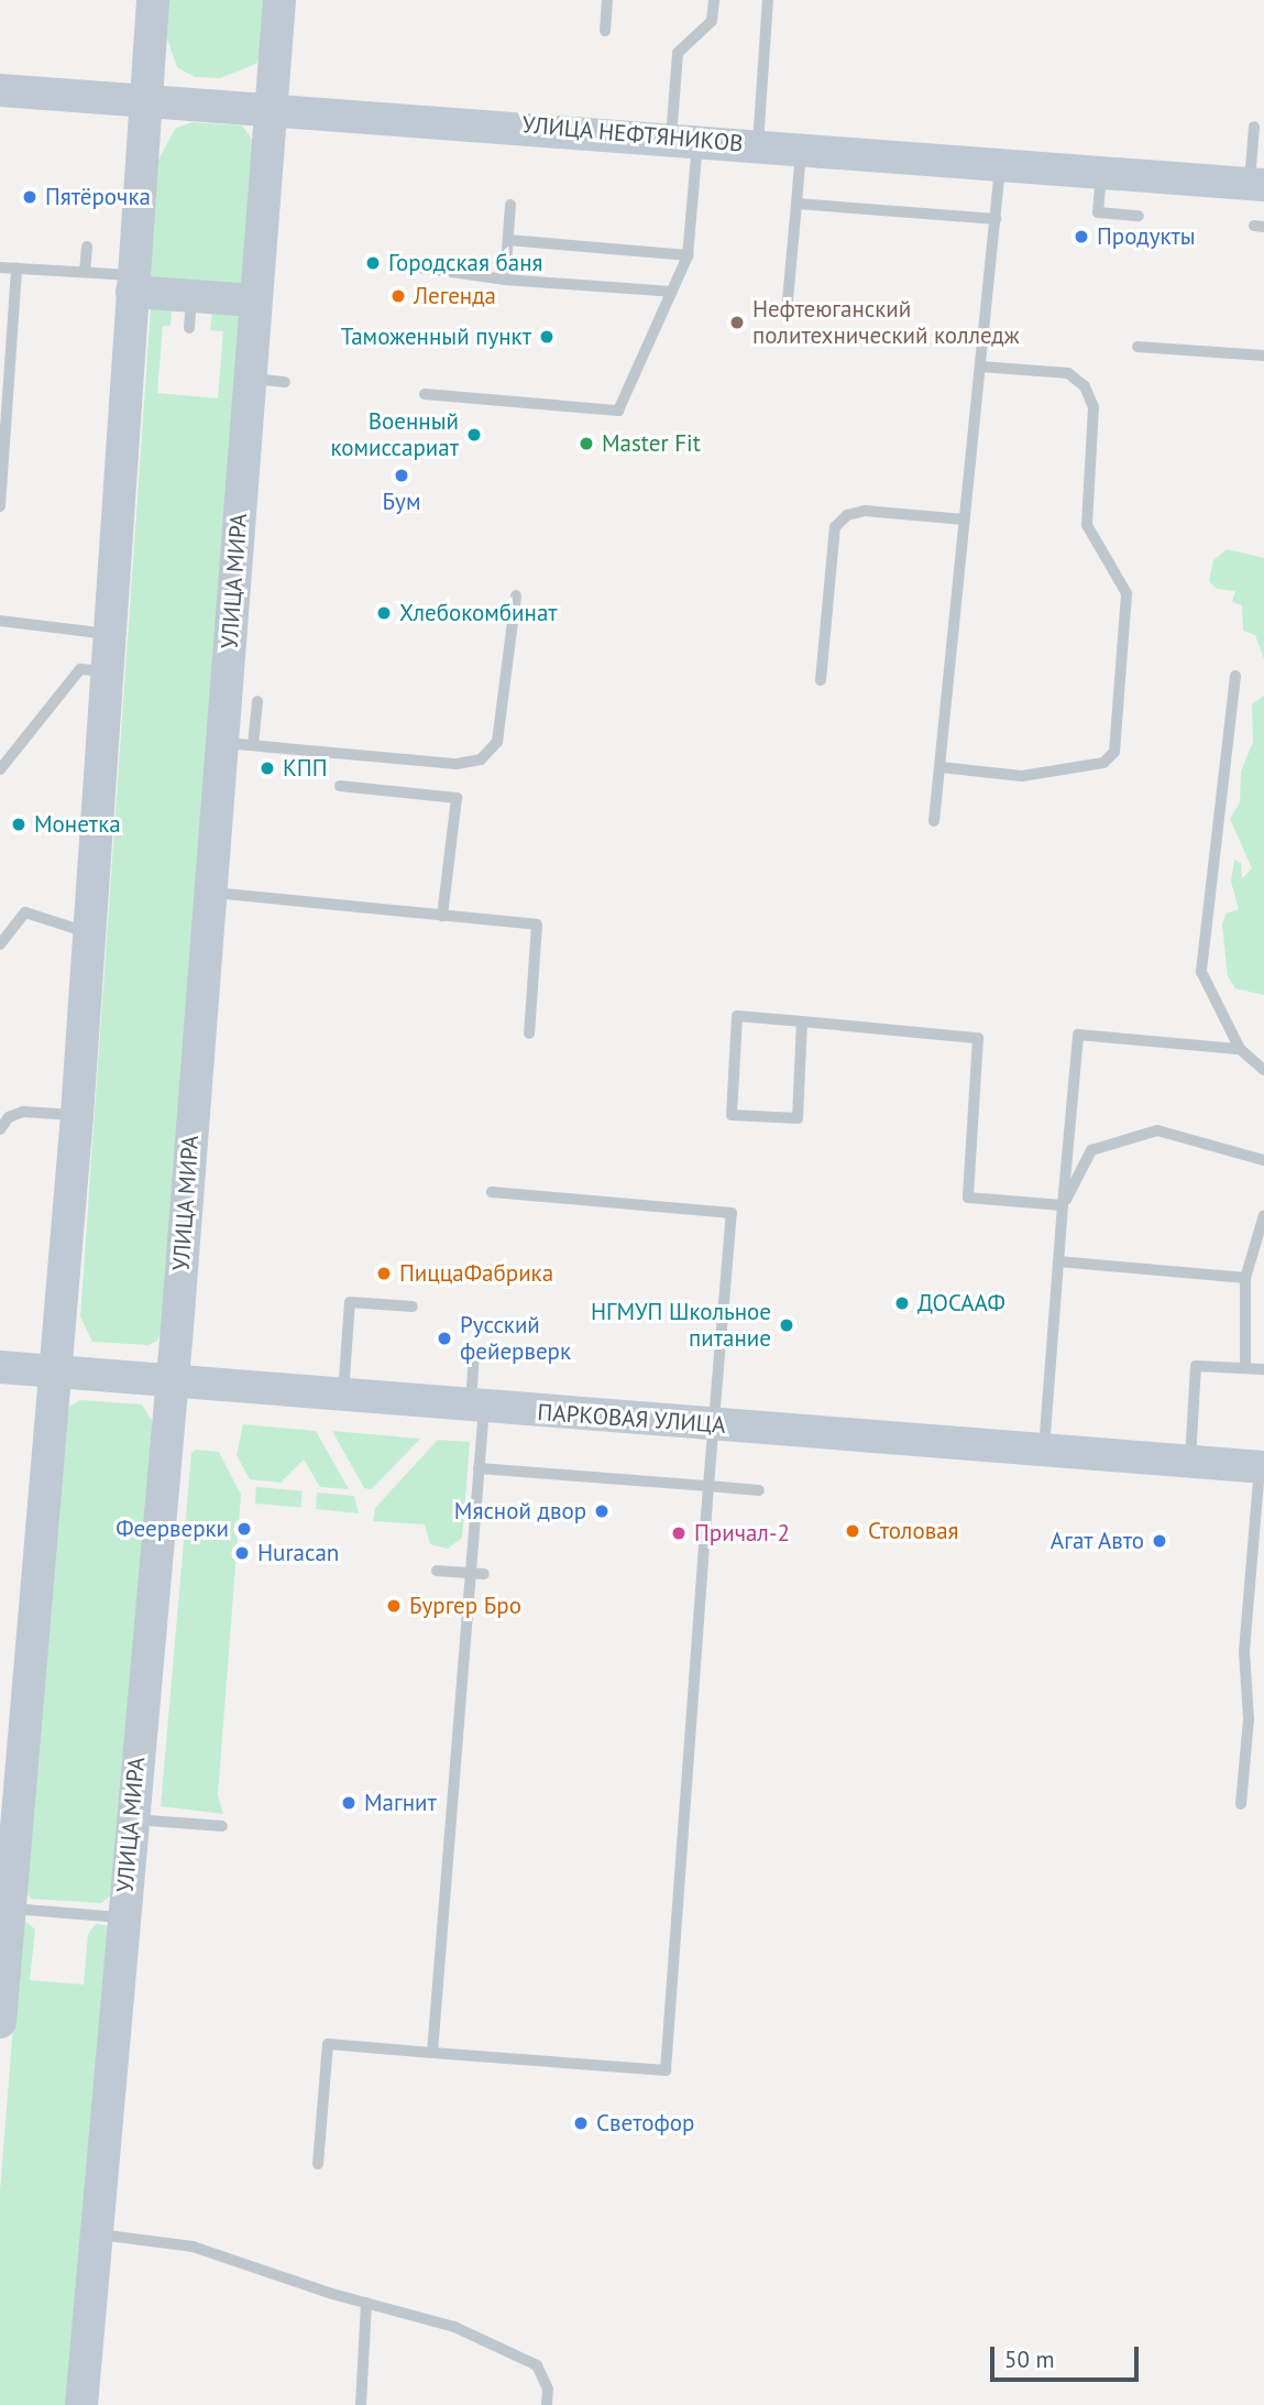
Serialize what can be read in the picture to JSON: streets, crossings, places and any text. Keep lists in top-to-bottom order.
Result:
{
  "streets": {
    "main road": ["УЛИЦА НЕФТЯНИКОВ", "УЛИЦА МИРА", "ПАРКОВАЯ УЛИЦА"]
  },
  "crossings": [
    ["УЛИЦА НЕФТЯНИКОВ", "УЛИЦА МИРА"],
    ["УЛИЦА МИРА", "ПАРКОВАЯ УЛИЦА"]
  ],
  "places": [
    "Пятёрочка",
    "Продукты",
    "Городская баня",
    "Легенда",
    "Нефтеюганский политехнический колледж",
    "Таможенный пункт",
    "Военный комиссариат",
    "Master Fit",
    "Бум",
    "Хлебокомбинат",
    "КПП",
    "Монетка",
    "ПиццаФабрика",
    "ДОСААФ",
    "НГМУП Школьное питание",
    "Русский фейерверк",
    "Мясной двор",
    "Феерверки",
    "Столовая",
    "Причал-2",
    "Агат Авто",
    "Huracan",
    "Бургер Бро",
    "Магнит",
    "Светофор"
  ],
  "scale_bar": "50 m"
}
